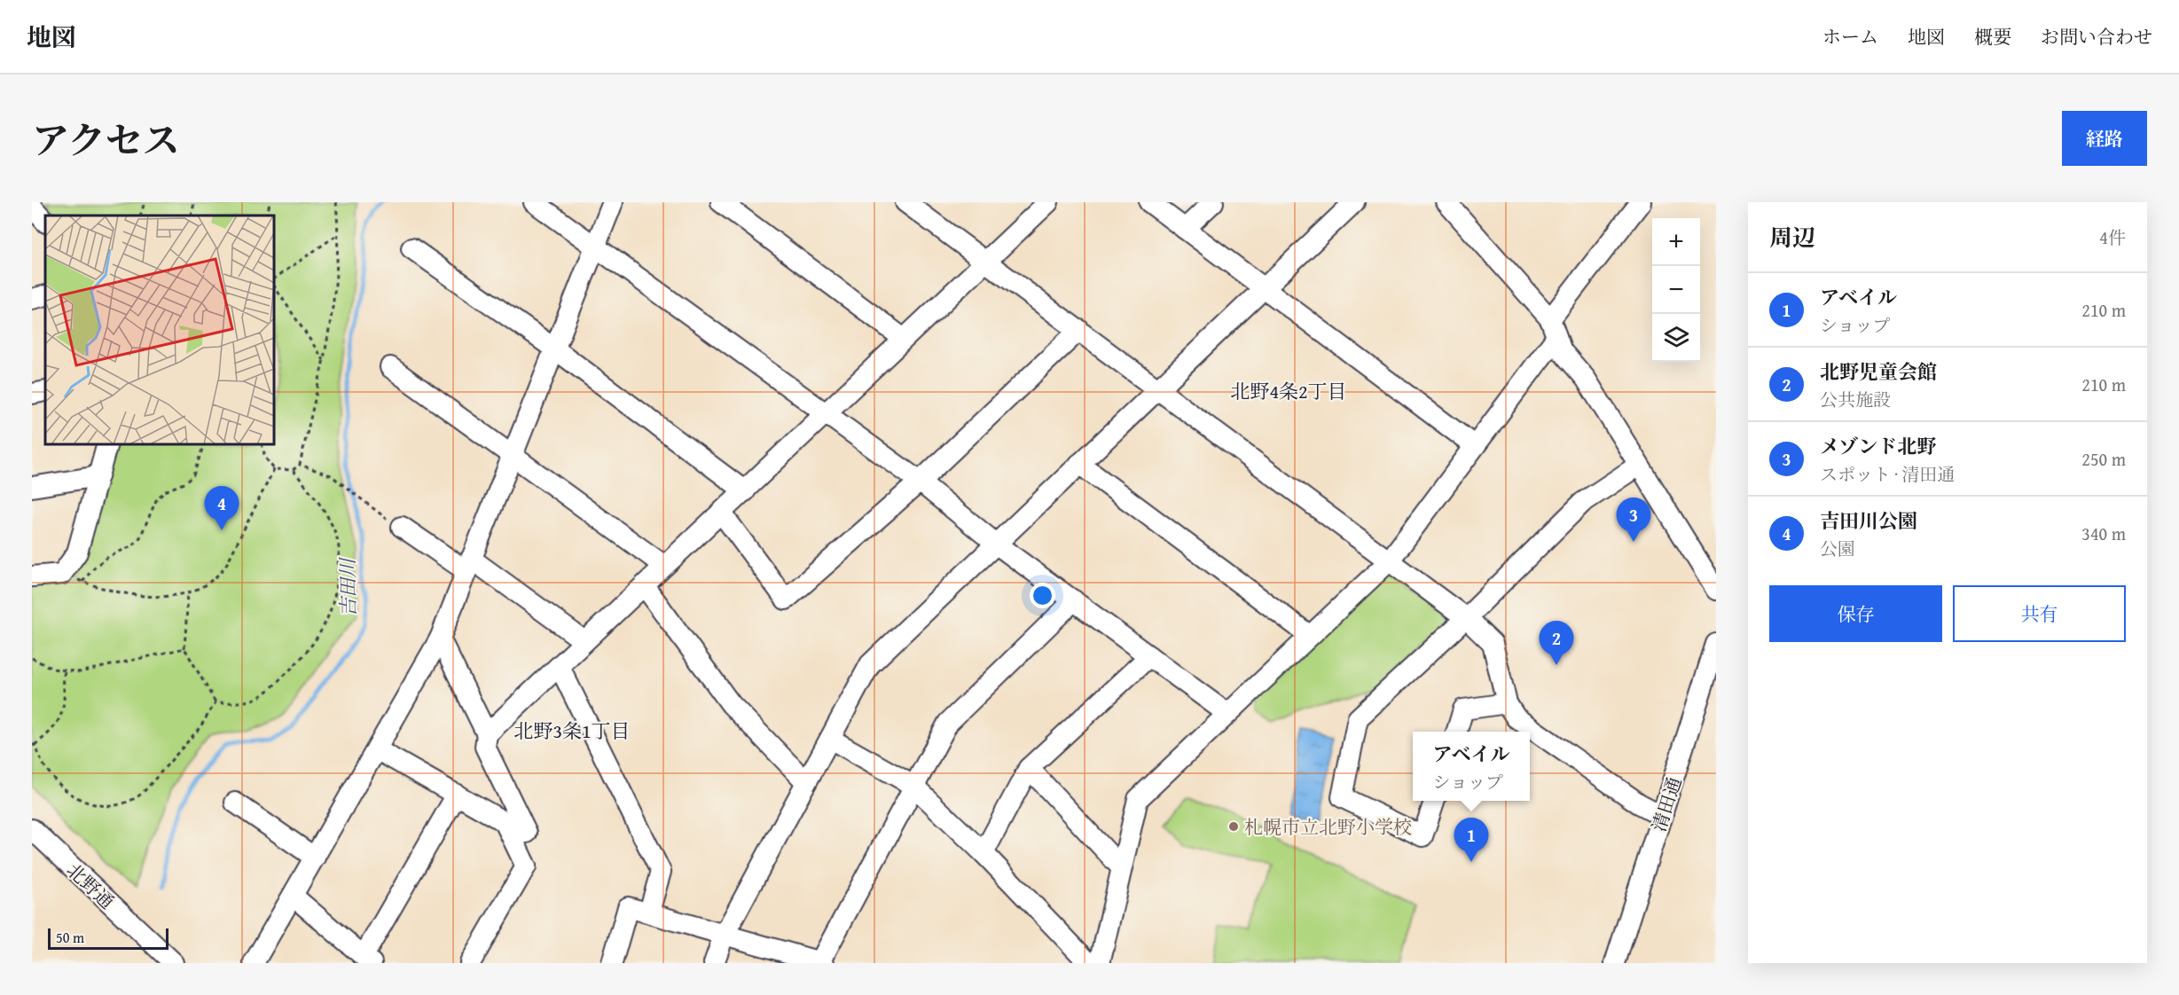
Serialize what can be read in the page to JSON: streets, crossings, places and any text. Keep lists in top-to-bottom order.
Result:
{
  "streets": {
    "street": ["清田通", "北野通"]
  },
  "districts": ["北野4条2丁目", "北野3条1丁目"],
  "water": ["吉田川"],
  "places": ["札幌市立北野小学校"],
  "scale_bar": "50 m",
  "page": {
    "header": "地図",
    "nav": [
      "ホーム",
      "地図",
      "概要",
      "お問い合わせ"
    ],
    "title": "アクセス",
    "buttons": [
      "経路",
      ["保存", "共有"]
    ],
    "heading": ["周辺", "4件"],
    "map_buttons": ["+", "−"],
    "list": [
      {
        "mark": "1",
        "name": "アベイル",
        "note": "ショップ",
        "value": "210 m"
      },
      {
        "mark": "2",
        "name": "北野児童会館",
        "note": "公共施設",
        "value": "210 m"
      },
      {
        "mark": "3",
        "name": "メゾンド北野",
        "note": "スポット · 清田通",
        "value": "250 m"
      },
      {
        "mark": "4",
        "name": "吉田川公園",
        "note": "公園",
        "value": "340 m"
      }
    ],
    "pins": [
      "4",
      "3",
      "2",
      "1"
    ],
    "popup": ["アベイル", "ショップ"],
    "scale": "50 m"
  }
}
